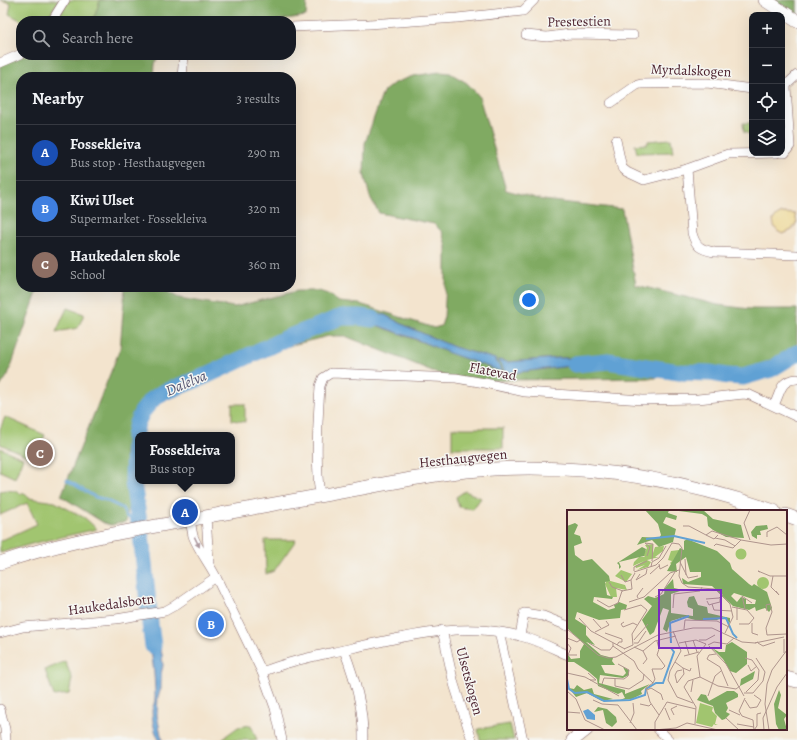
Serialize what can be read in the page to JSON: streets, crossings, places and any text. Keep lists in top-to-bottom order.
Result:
{
  "streets": {
    "main road": ["Hesthaugvegen"],
    "street": [
      "Prestestien",
      "Myrdalskogen",
      "Flatevad",
      "Haukedalsbotn",
      "Ulsetskogen"
    ]
  },
  "crossings": [
    ["Flatevad", "Hesthaugvegen"]
  ],
  "water": ["Dalelva"],
  "page": {
    "map_buttons": ["+", "−"],
    "search": "Search here",
    "heading": ["Nearby", "3 results"],
    "list": [
      {
        "mark": "A",
        "name": "Fossekleiva",
        "note": "Bus stop · Hesthaugvegen",
        "value": "290 m"
      },
      {
        "mark": "B",
        "name": "Kiwi Ulset",
        "note": "Supermarket · Fossekleiva",
        "value": "320 m"
      },
      {
        "mark": "C",
        "name": "Haukedalen skole",
        "note": "School",
        "value": "360 m"
      }
    ],
    "popup": ["Fossekleiva", "Bus stop"],
    "pins": ["C", "A", "B"]
  }
}
